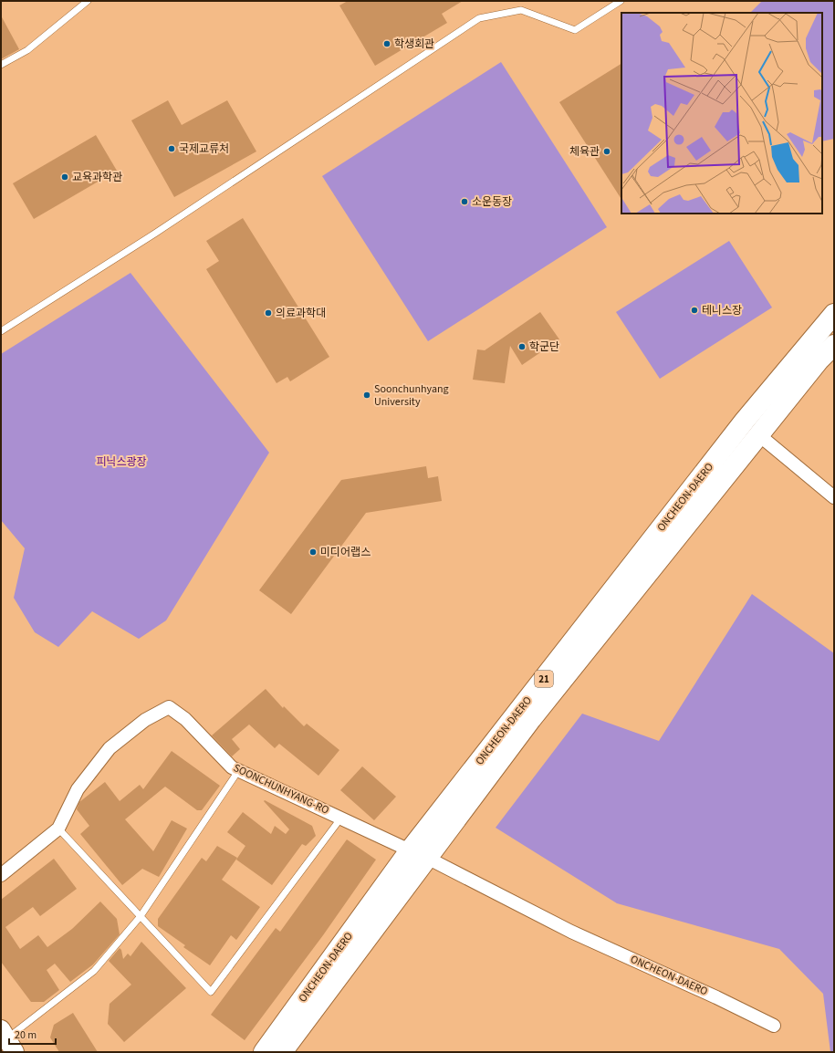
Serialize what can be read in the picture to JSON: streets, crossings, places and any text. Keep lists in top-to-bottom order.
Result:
{
  "streets": {
    "main road": ["ONCHEON-DAERO", "21"],
    "street": ["SOONCHUNHYANG-RO"]
  },
  "crossings": [
    ["ONCHEON-DAERO", "SOONCHUNHYANG-RO"]
  ],
  "parks": ["피닉스광장"],
  "places": [
    "학생회관",
    "국제교류처",
    "체육관",
    "교육과학관",
    "소운동장",
    "테니스장",
    "의료과학대",
    "학군단",
    "Soonchunhyang University",
    "미디어랩스"
  ],
  "scale_bar": "20 m"
}
